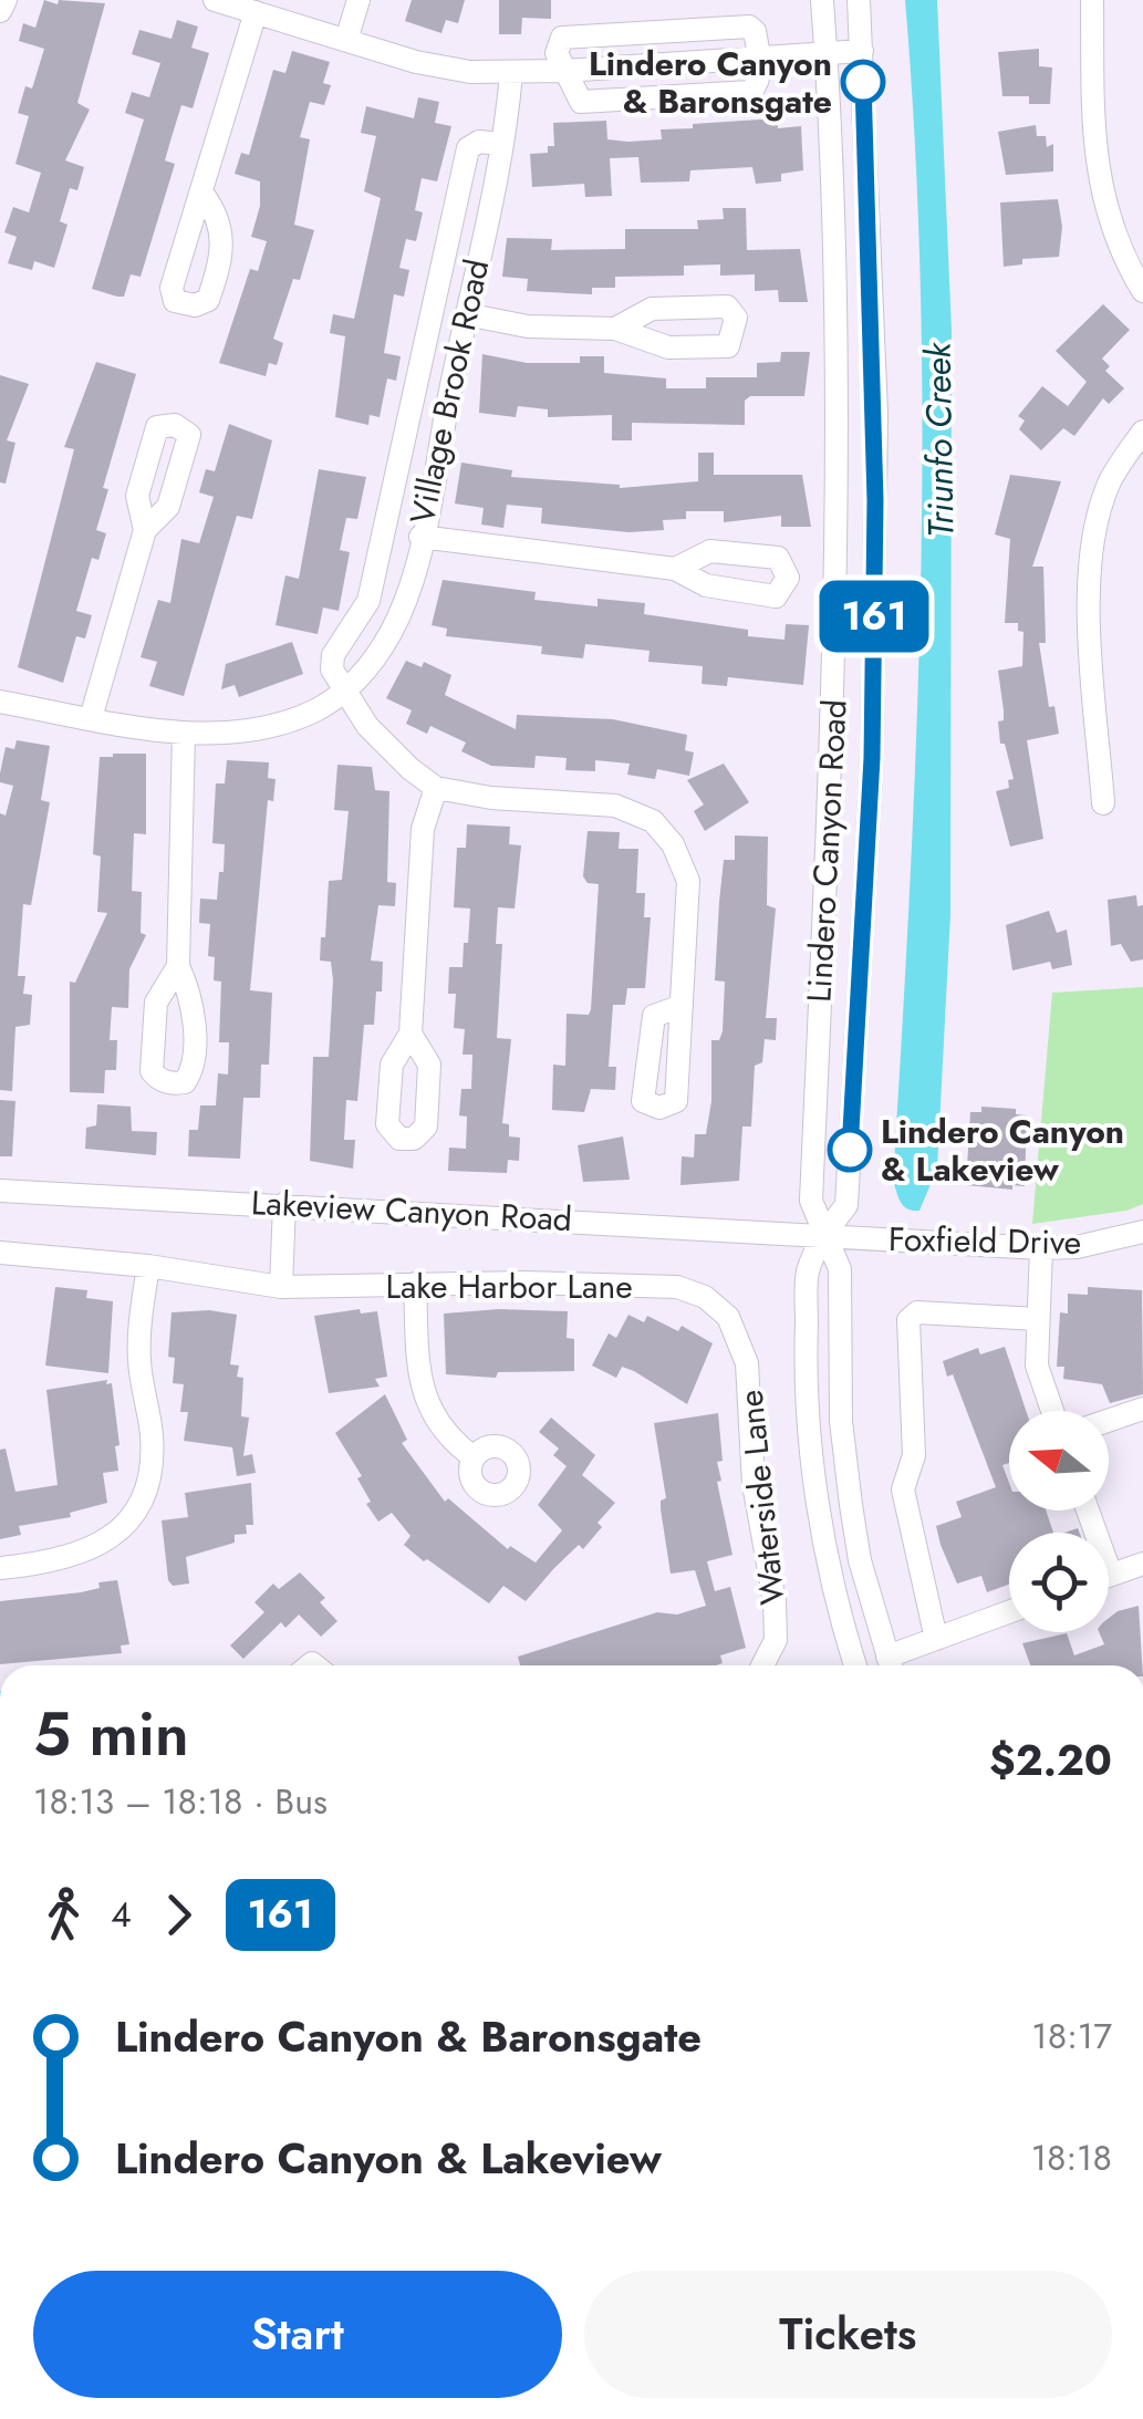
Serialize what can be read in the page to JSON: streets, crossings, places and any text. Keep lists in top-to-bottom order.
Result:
{
  "streets": {
    "street": [
      "Village Brook Road",
      "Lindero Canyon Road",
      "Lakeview Canyon Road",
      "Foxfield Drive",
      "Lake Harbor Lane",
      "Waterside Lane"
    ]
  },
  "crossings": [
    ["Lindero Canyon Road", "Lakeview Canyon Road"],
    ["Lindero Canyon Road", "Foxfield Drive"],
    ["Lakeview Canyon Road", "Foxfield Drive"],
    ["Lake Harbor Lane", "Waterside Lane"]
  ],
  "water": ["Triunfo Creek"],
  "places": ["Lindero Canyon & Baronsgate", "Lindero Canyon & Lakeview"],
  "lines": ["bus line 161"],
  "north": "left",
  "page": {
    "on_map": "161",
    "heading": ["5 min", "18:13 – 18:18 · Bus", "$2.20"],
    "legs": ["4", "161"],
    "list": [
      {
        "name": "Lindero Canyon & Baronsgate",
        "value": "18:17"
      },
      {
        "name": "Lindero Canyon & Lakeview",
        "value": "18:18"
      }
    ],
    "buttons": ["Start", "Tickets"]
  }
}
